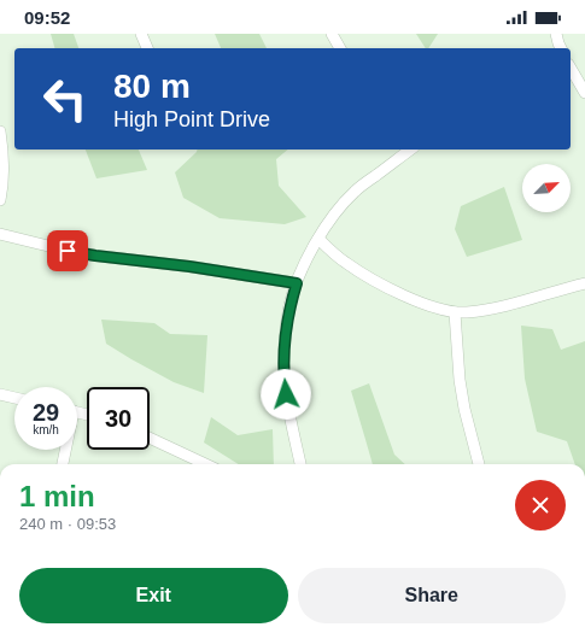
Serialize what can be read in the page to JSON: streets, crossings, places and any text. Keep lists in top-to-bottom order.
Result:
{
  "north": "top right",
  "page": {
    "status": "09:52",
    "turn": ["80 m", "High Point Drive"],
    "speed": "29 km/h",
    "limit": "30",
    "heading": ["1 min", "240 m · 09:53"],
    "buttons": ["Exit", "Share"]
  }
}
